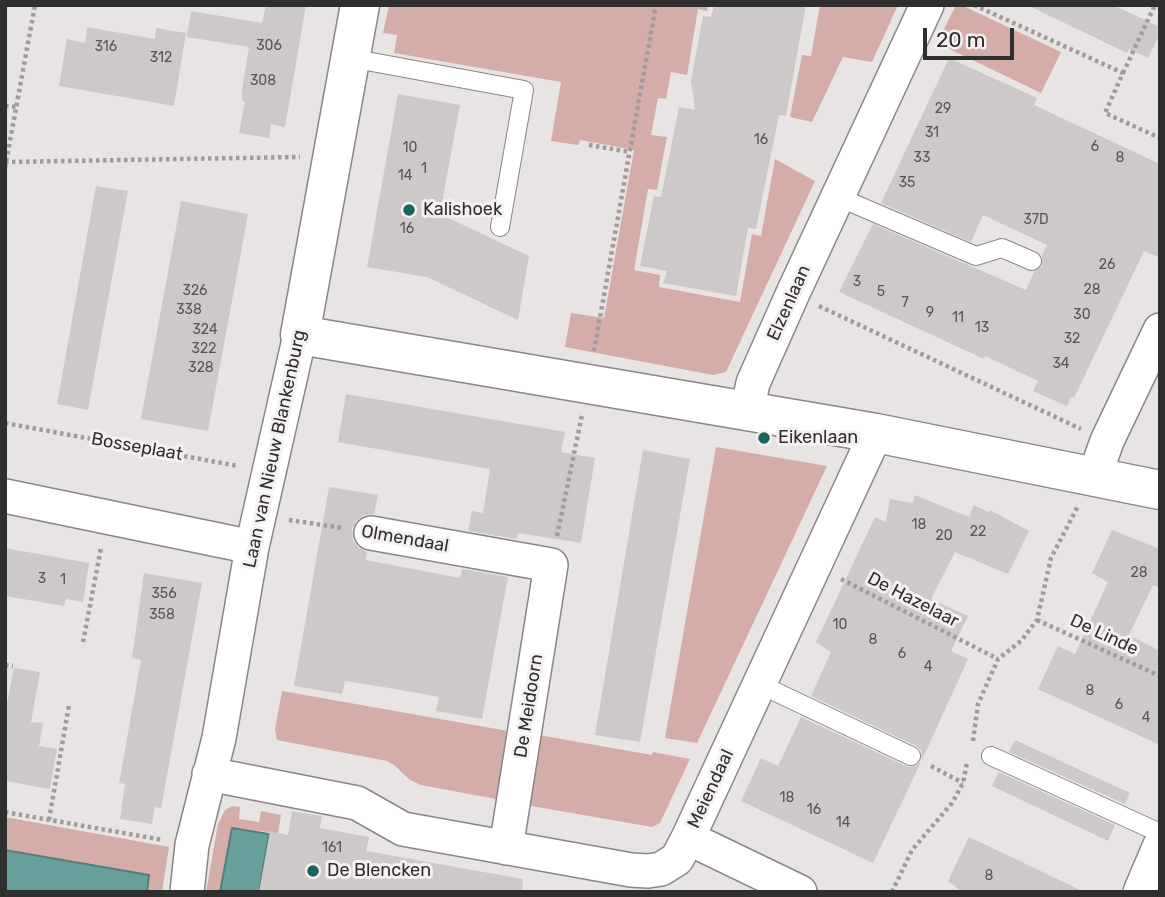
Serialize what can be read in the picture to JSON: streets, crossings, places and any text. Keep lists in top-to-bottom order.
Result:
{
  "streets": {
    "street": [
      "Elzenlaan",
      "Laan van Nieuw Blankenburg",
      "Olmendaal",
      "De Meidoorn",
      "Meiendaal"
    ],
    "path": ["Bosseplaat", "De Hazelaar", "De Linde"]
  },
  "crossings": [
    ["Bosseplaat", "Laan van Nieuw Blankenburg"],
    ["Laan van Nieuw Blankenburg", "Olmendaal"],
    ["Laan van Nieuw Blankenburg", "Meiendaal"],
    ["Olmendaal", "De Meidoorn"],
    ["De Hazelaar", "Meiendaal"],
    ["De Meidoorn", "Meiendaal"]
  ],
  "places": ["Kalishoek", "Eikenlaan", "De Blencken"],
  "house_numbers": [
    "306",
    "316",
    "312",
    "308",
    "29",
    "31",
    "16",
    "6",
    "10",
    "33",
    "8",
    "1",
    "14",
    "35",
    "37D",
    "16",
    "26",
    "3",
    "28",
    "326",
    "5",
    "7",
    "338",
    "9",
    "30",
    "11",
    "13",
    "324",
    "32",
    "322",
    "34",
    "328",
    "18",
    "22",
    "20",
    "28",
    "3",
    "1",
    "356",
    "358",
    "10",
    "8",
    "6",
    "4",
    "8",
    "6",
    "4",
    "18",
    "16",
    "14",
    "161",
    "8"
  ],
  "scale_bar": "20 m"
}
